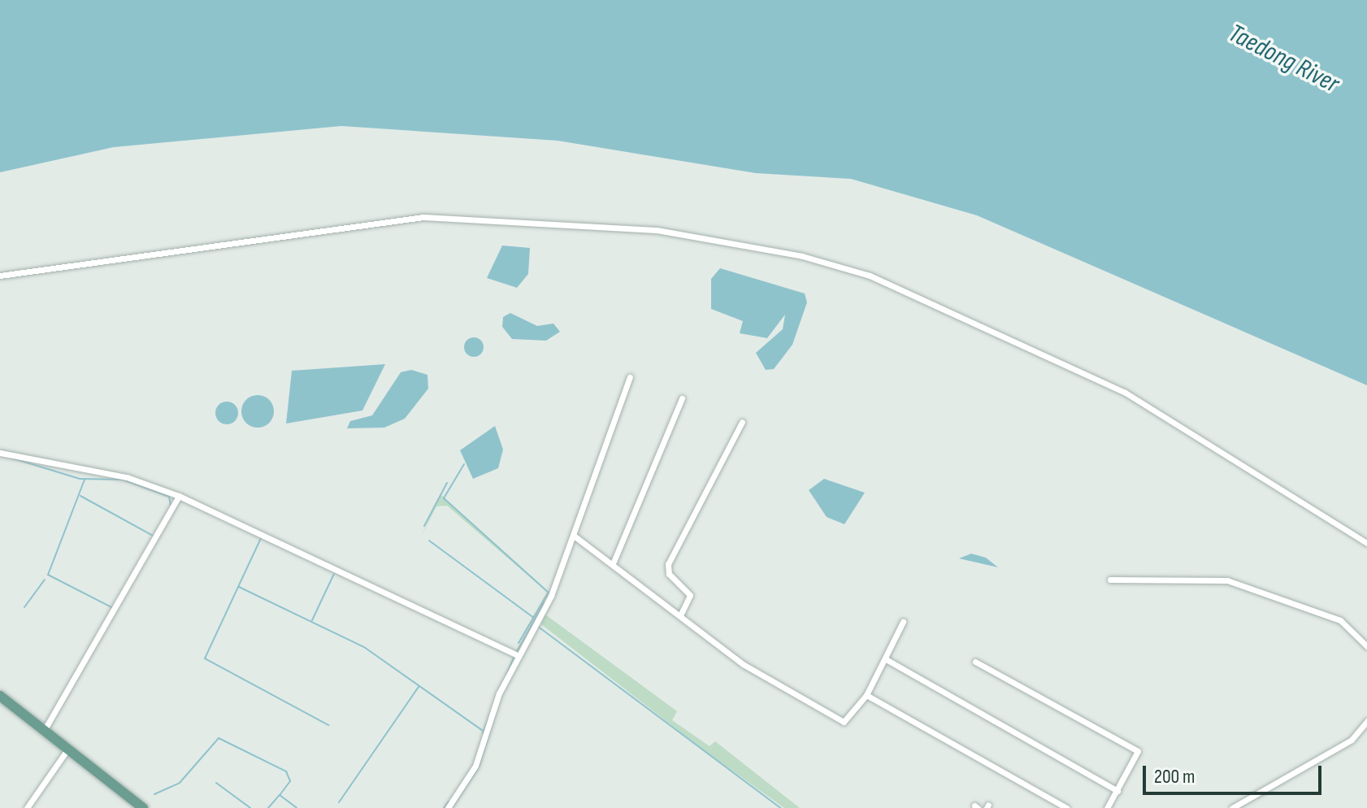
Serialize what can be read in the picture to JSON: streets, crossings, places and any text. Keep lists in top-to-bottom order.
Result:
{
  "water": ["Taedong River"],
  "scale_bar": "200 m"
}
